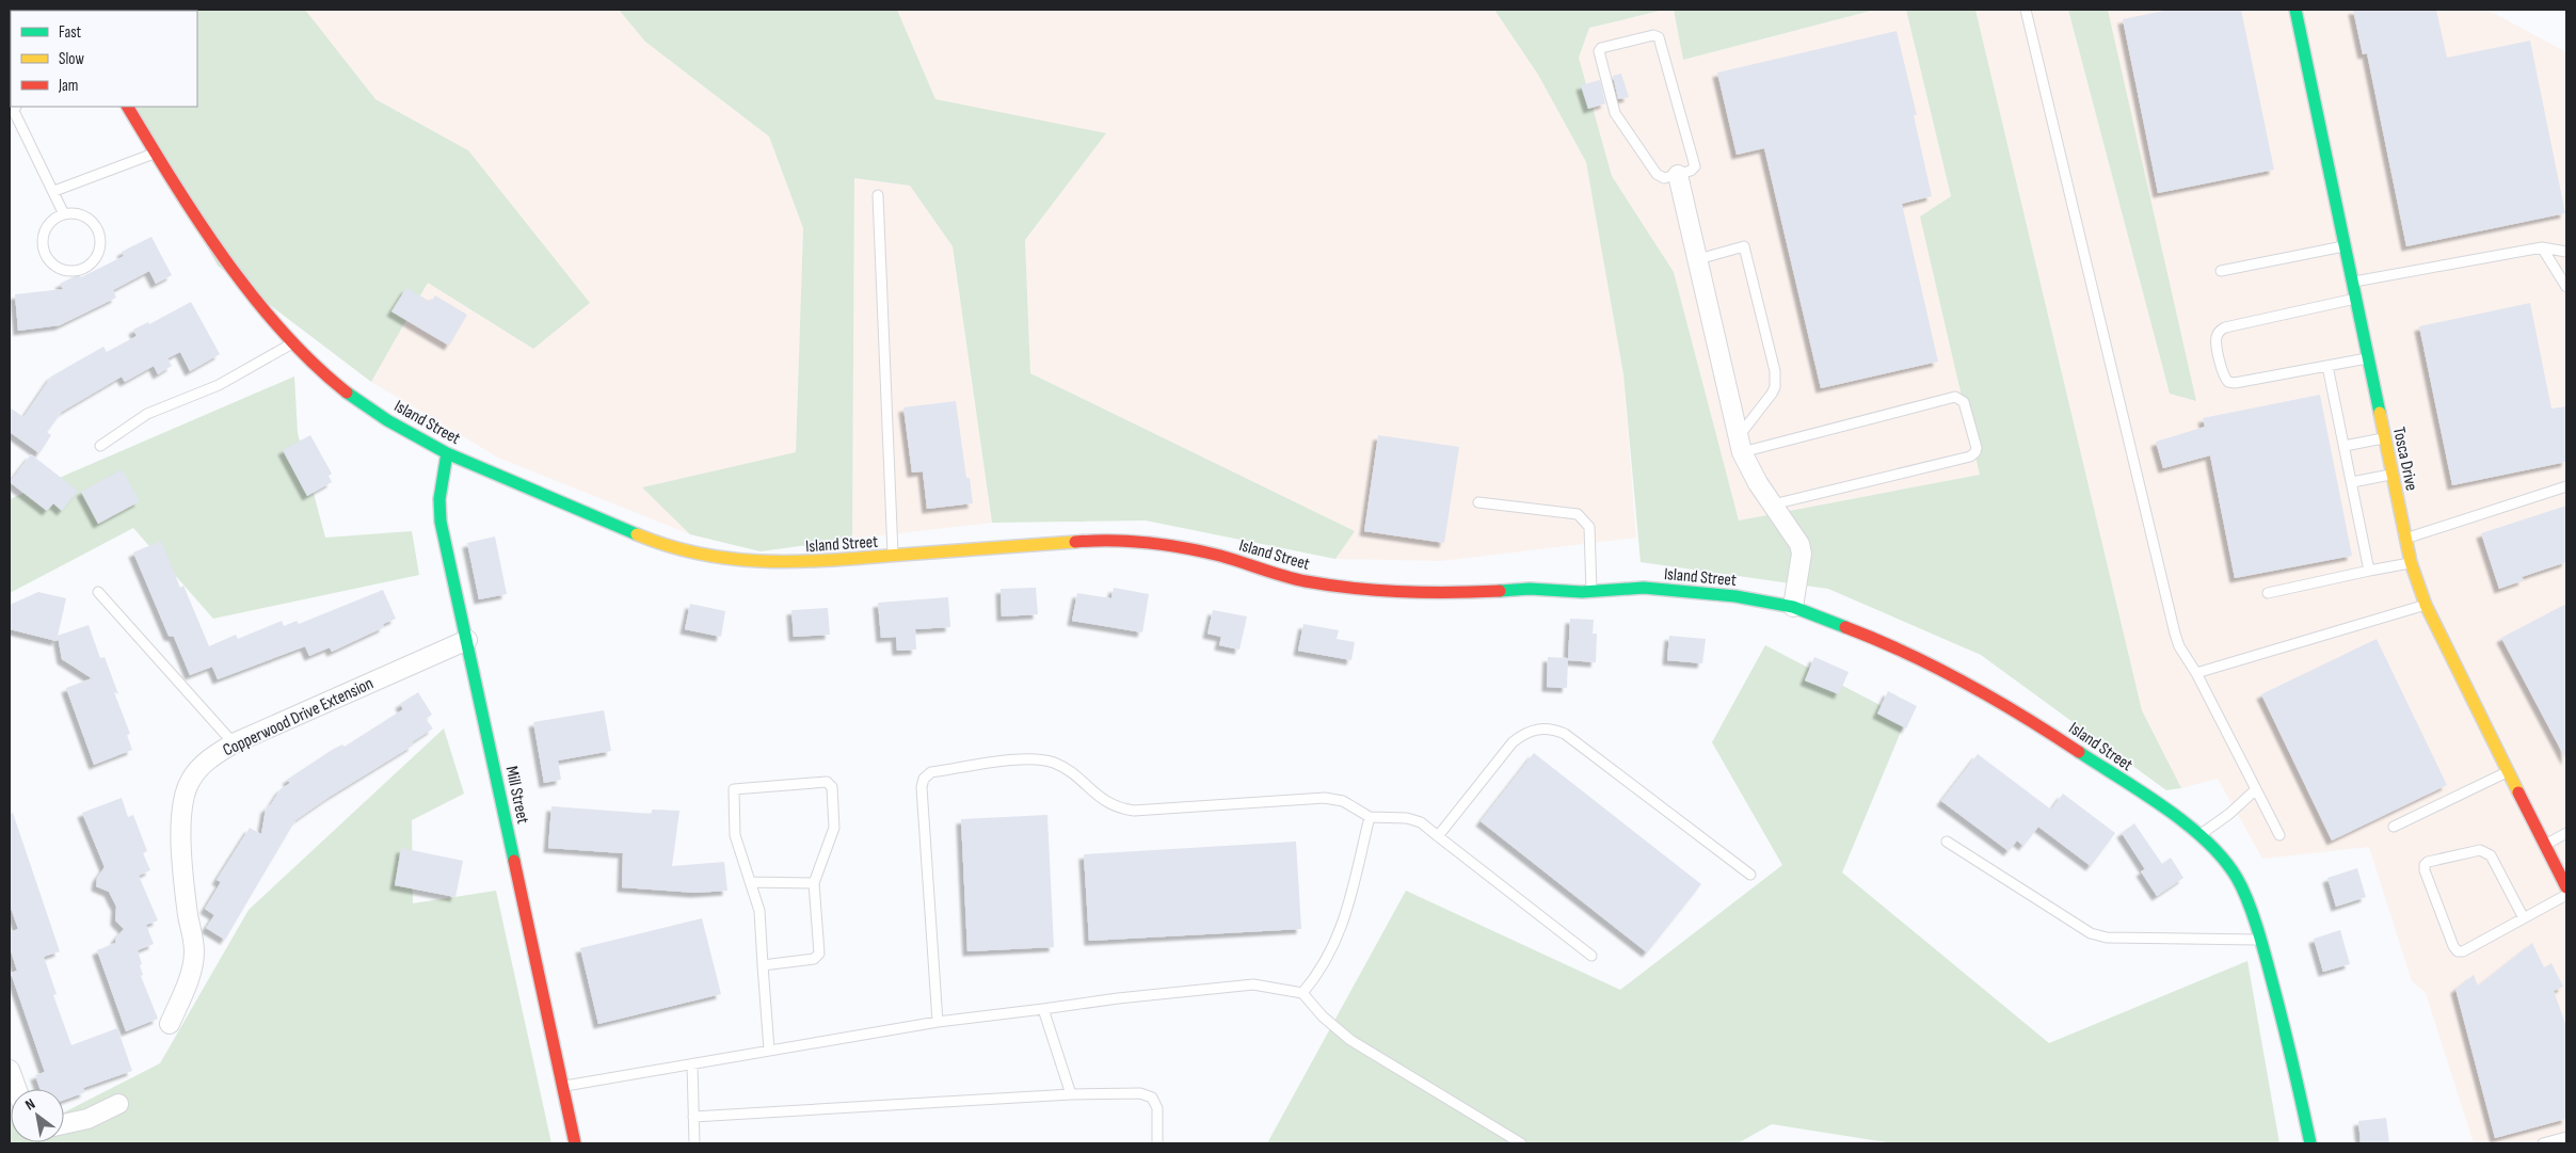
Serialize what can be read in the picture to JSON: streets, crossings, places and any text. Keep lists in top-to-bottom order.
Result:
{
  "streets": {
    "street": [
      "Island Street",
      "Tosca Drive",
      "Copperwood Drive Extension",
      "Mill Street"
    ]
  },
  "crossings": [
    ["Island Street", "Mill Street"],
    ["Copperwood Drive Extension", "Mill Street"]
  ],
  "legend": ["Fast", "Slow", "Jam"],
  "north": "top left"
}
